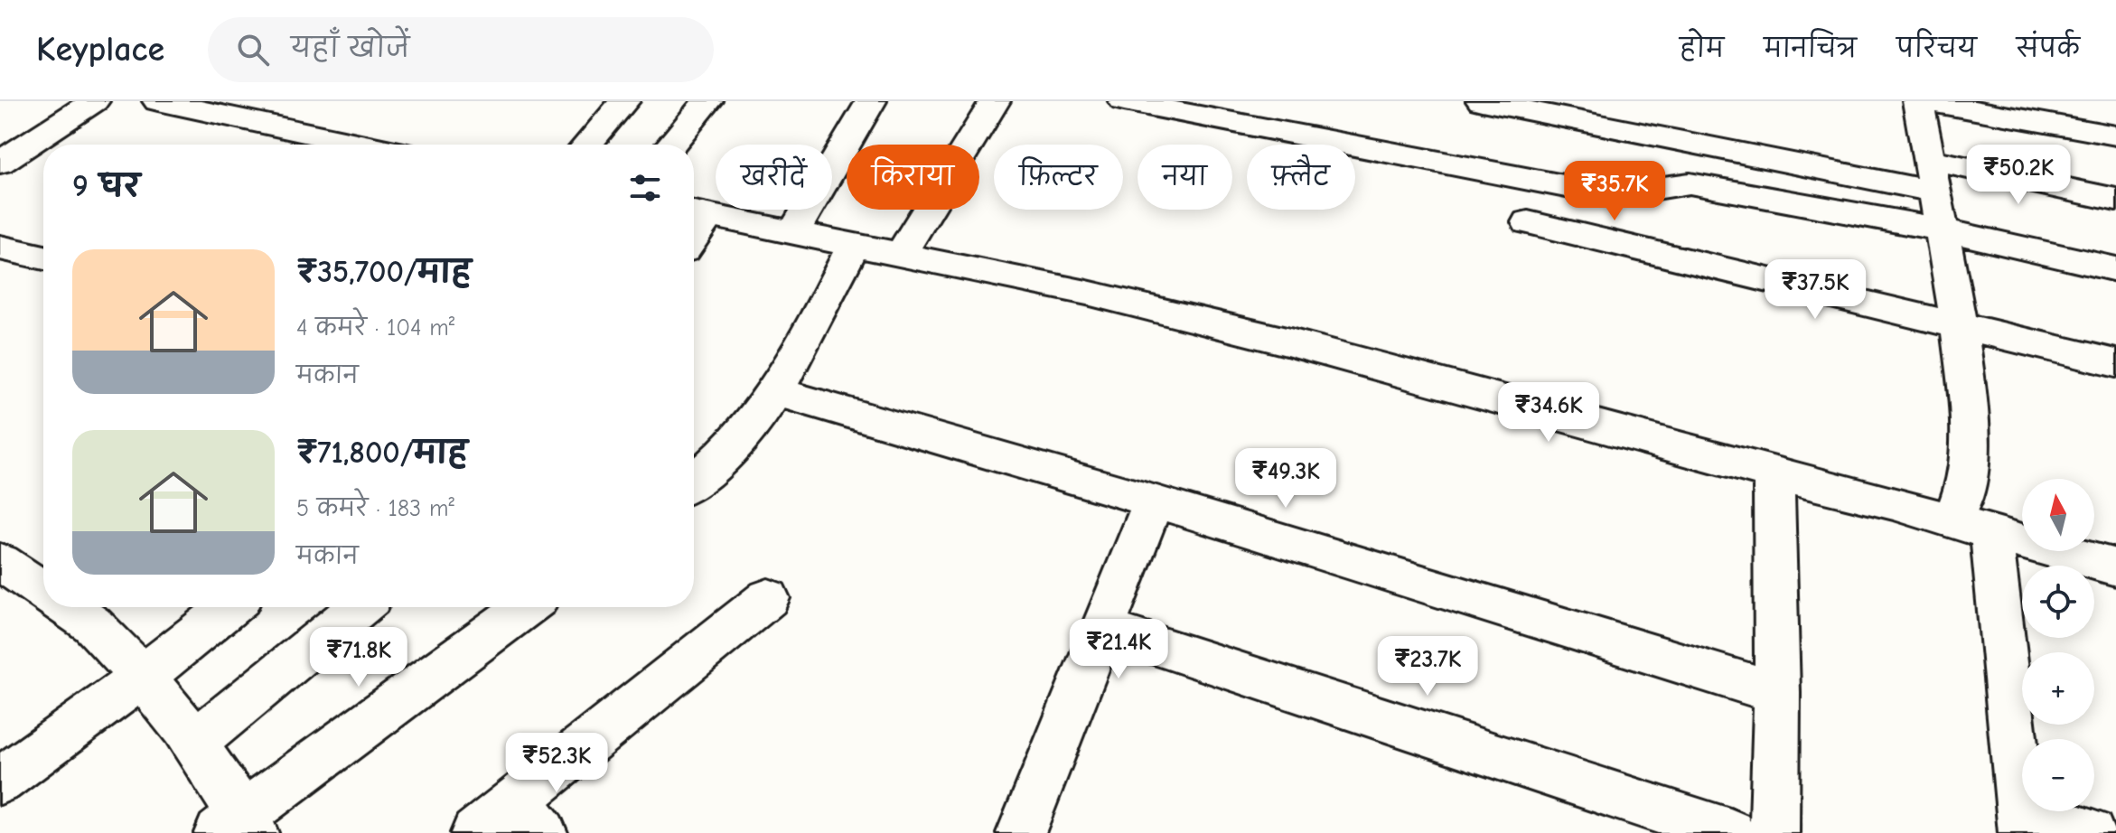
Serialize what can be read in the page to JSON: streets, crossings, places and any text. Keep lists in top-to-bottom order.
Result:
{
  "north": "top",
  "page": {
    "header": "Keyplace",
    "search": "यहाँ खोजें",
    "nav": [
      "होम",
      "मानचित्र",
      "परिचय",
      "संपर्क"
    ],
    "price": [
      "₹50.2K",
      "₹35.7K",
      "₹37.5K",
      "₹34.6K",
      "₹49.3K",
      "₹21.4K",
      "₹71.8K",
      "₹23.7K",
      "₹52.3K"
    ],
    "chip": [
      "खरीदें",
      "किराया",
      "फ़िल्टर",
      "नया",
      "फ़्लैट"
    ],
    "heading": "9 घर",
    "list": [
      {
        "name": "₹35,700/माह",
        "note": "4 कमरे · 104 m² · मकान"
      },
      {
        "name": "₹71,800/माह",
        "note": "5 कमरे · 183 m² · मकान"
      }
    ],
    "map_buttons": ["+", "−"]
  }
}
